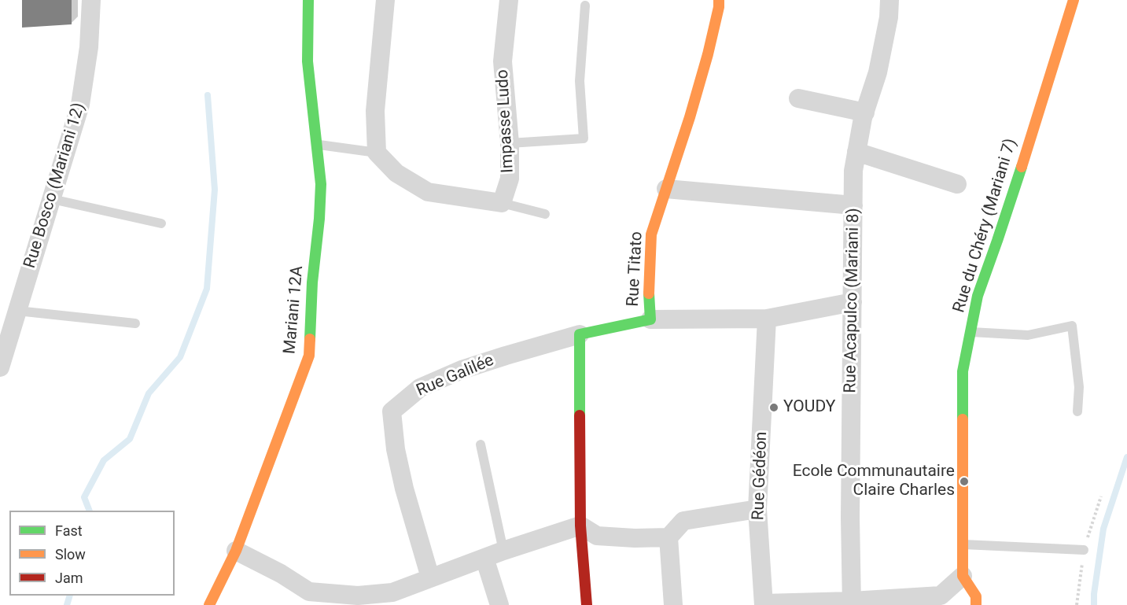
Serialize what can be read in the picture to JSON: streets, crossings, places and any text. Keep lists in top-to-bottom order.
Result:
{
  "streets": {
    "street": [
      "Impasse Ludo",
      "Rue Bosco (Mariani 12)",
      "Rue du Chéry (Mariani 7)",
      "Rue Titato",
      "Rue Acapulco (Mariani 8)",
      "Mariani 12A",
      "Rue Galilée",
      "Rue Gédéon"
    ]
  },
  "crossings": [
    ["Rue Titato", "Rue Galilée"]
  ],
  "places": ["YOUDY", "Ecole Communautaire Claire Charles"],
  "legend": ["Fast", "Slow", "Jam"]
}
